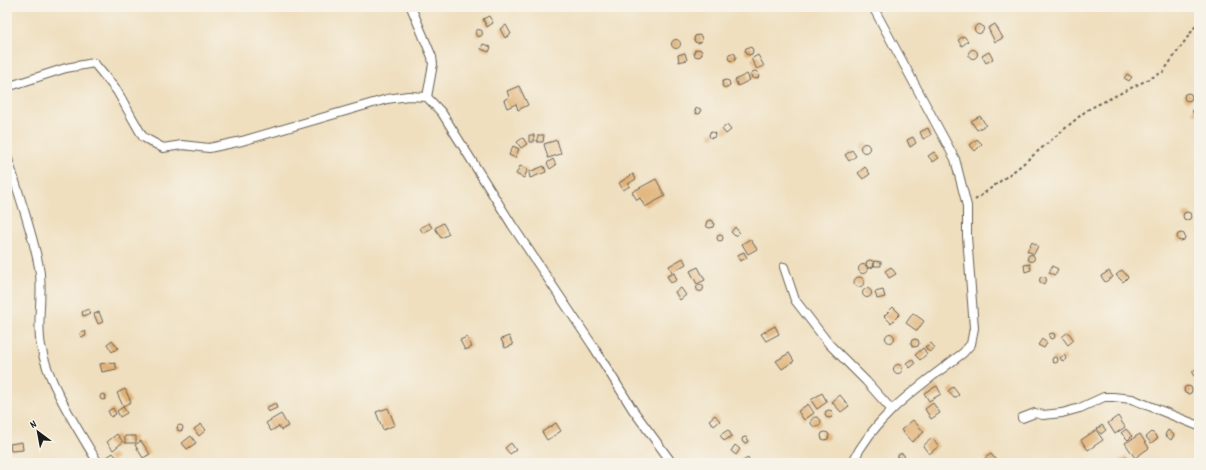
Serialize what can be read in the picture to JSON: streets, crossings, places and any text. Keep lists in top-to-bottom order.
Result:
{
  "north": "top left"
}
